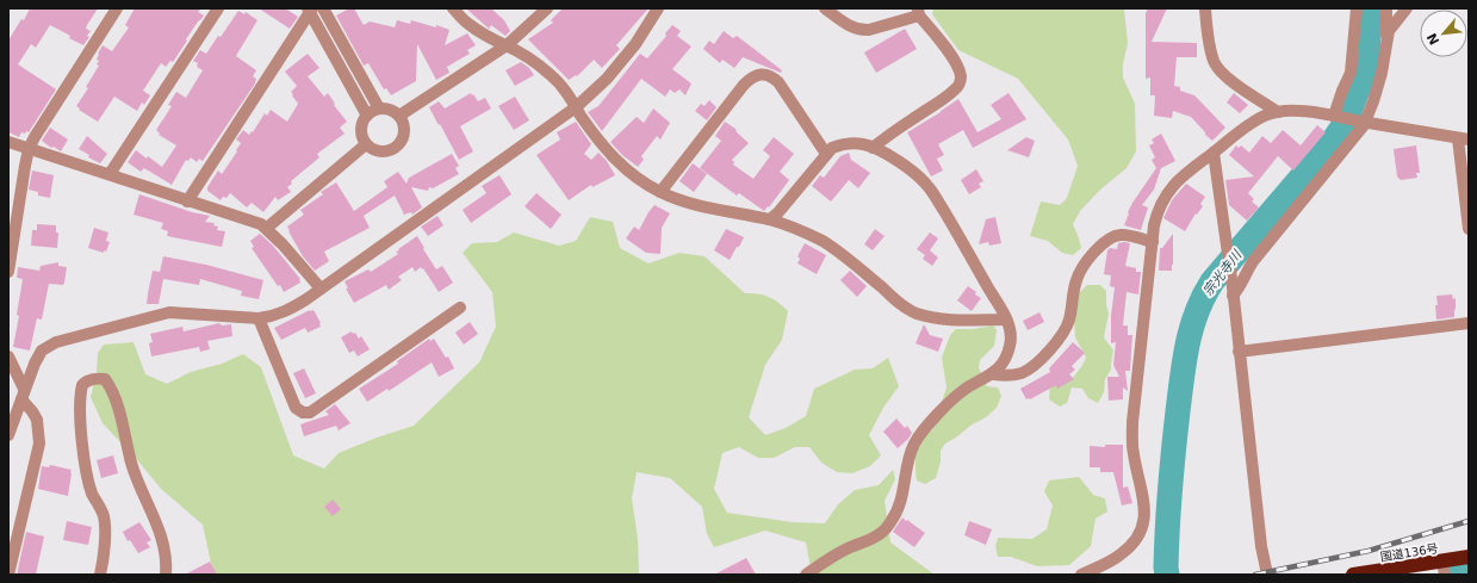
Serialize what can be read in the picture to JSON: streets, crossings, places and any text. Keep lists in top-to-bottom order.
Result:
{
  "streets": {
    "highway": ["国道136号"]
  },
  "water": ["宗光寺川"],
  "north": "bottom left"
}
